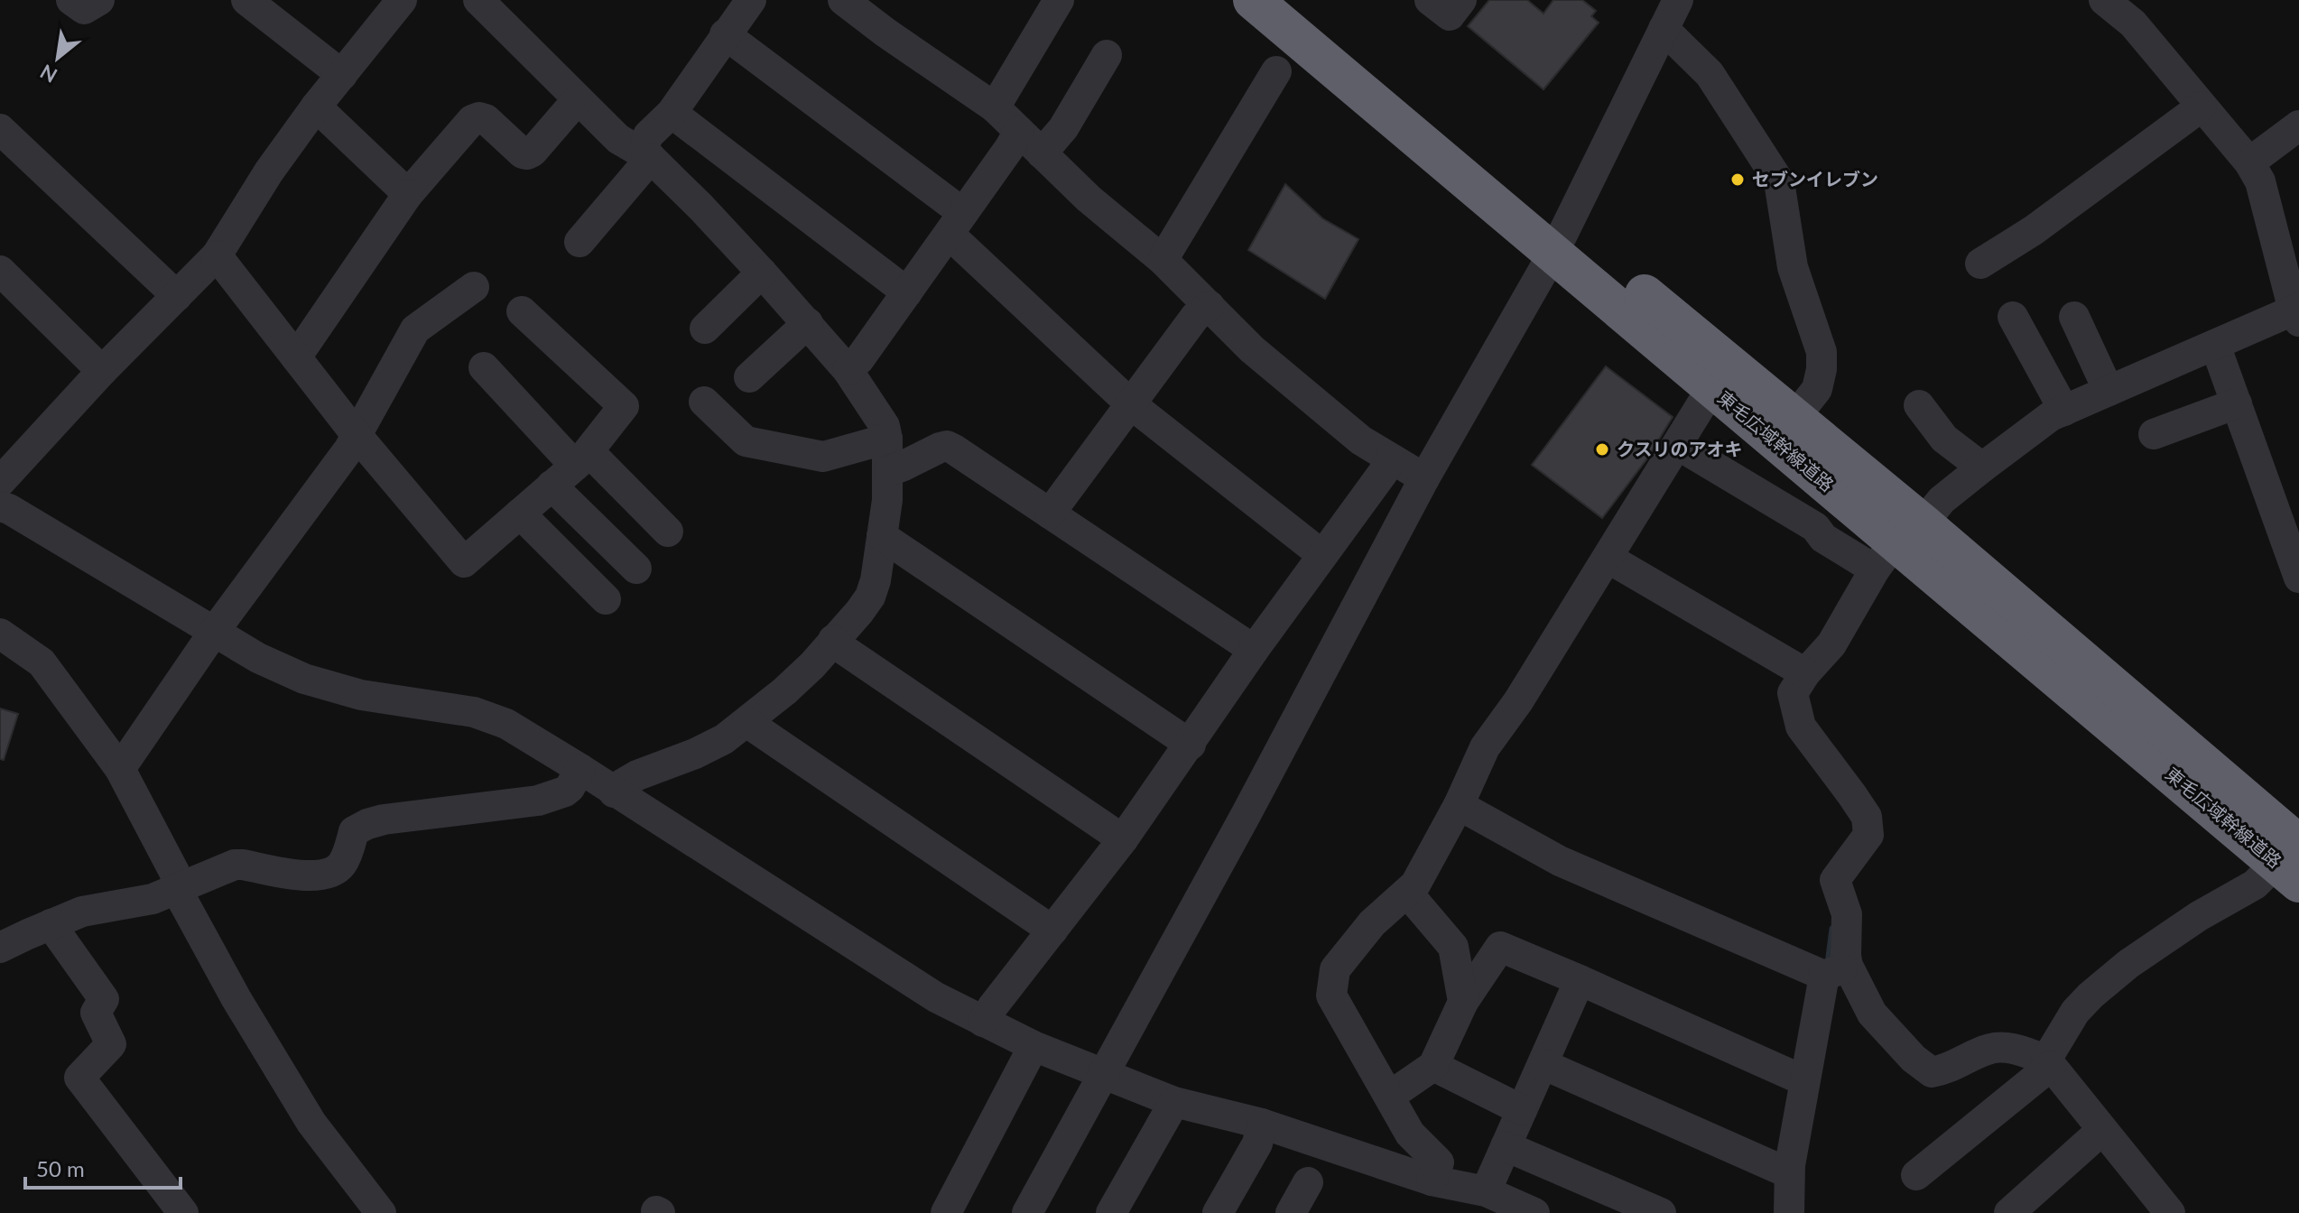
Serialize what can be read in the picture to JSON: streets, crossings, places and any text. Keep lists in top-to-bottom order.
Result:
{
  "streets": {
    "highway": ["東毛広域幹線道路"]
  },
  "places": ["セブンイレブン", "クスリのアオキ"],
  "scale_bar": "50 m",
  "north": "bottom left"
}
